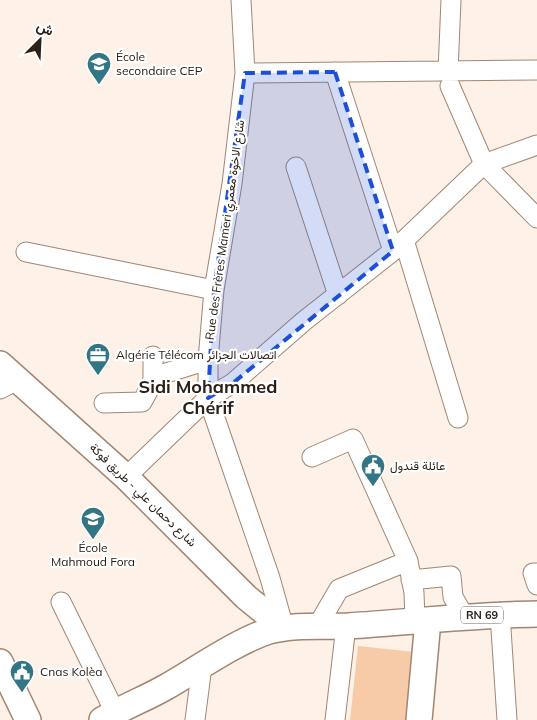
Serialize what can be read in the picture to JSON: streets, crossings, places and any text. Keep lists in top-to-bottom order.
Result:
{
  "streets": {
    "main road": ["شارع دحمان علي - طريق فوكة", "RN 69"],
    "street": ["Rue des Frères Mameri شارع الاخوة معمري"]
  },
  "crossings": [
    ["Rue des Frères Mameri شارع الاخوة معمري", "شارع دحمان علي - طريق فوكة"]
  ],
  "districts": ["Sidi Mohammed Chérif"],
  "places": {
    "school or university": ["École secondaire CEP", "École Mahmoud Fora"],
    "office": ["Algérie Télécom اتصالات الجزائر"],
    "public building": ["عائلة قندول", "Cnas Kolèa"]
  },
  "north": "top right"
}
